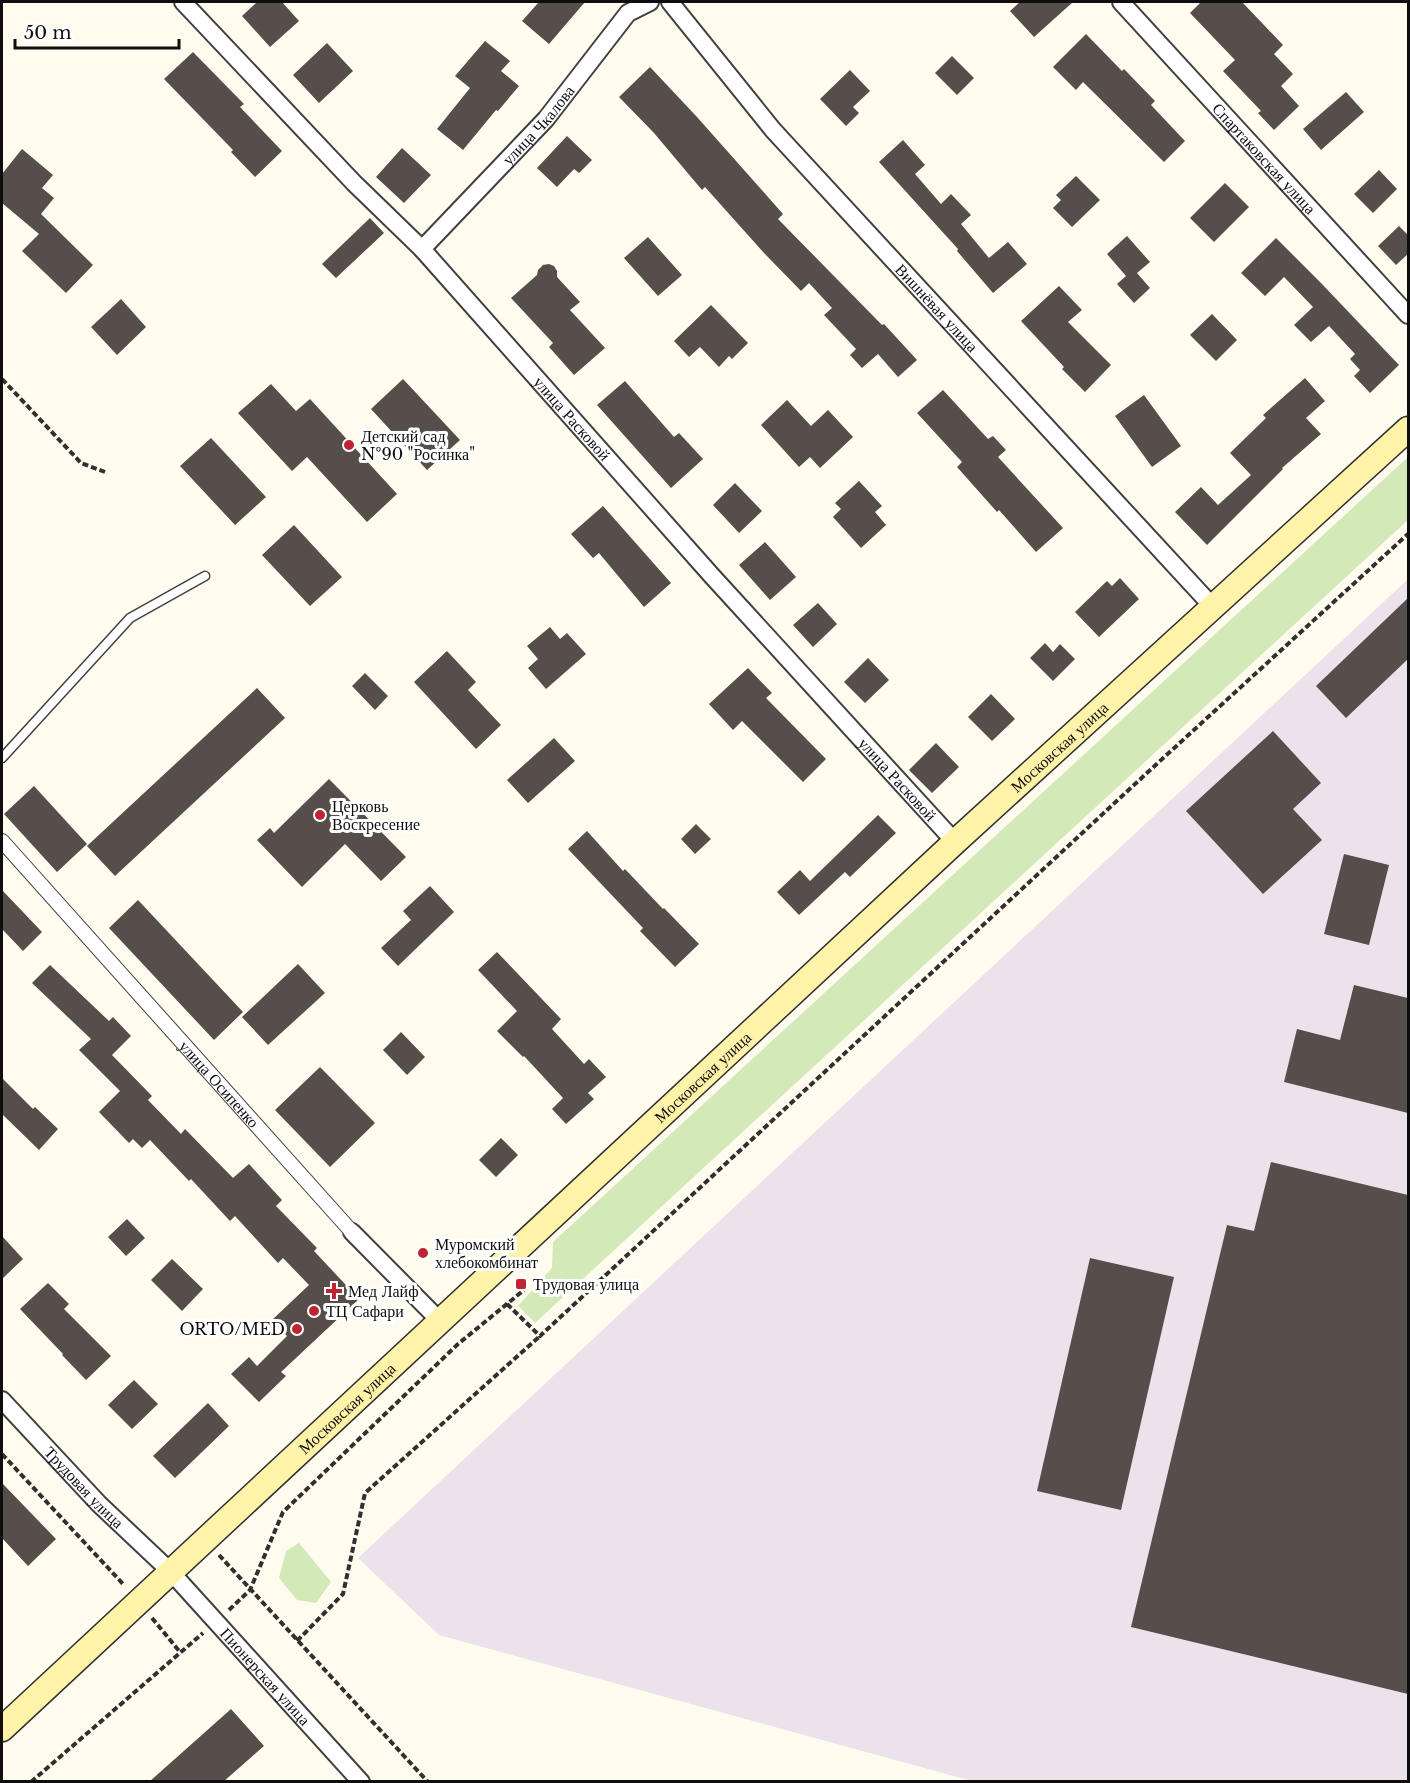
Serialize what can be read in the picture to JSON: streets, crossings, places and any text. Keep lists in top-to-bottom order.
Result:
{
  "streets": {
    "main road": ["Московская улица"],
    "street": [
      "улица Чкалова",
      "Спартаковская улица",
      "Вишнёвая улица",
      "улица Расковой",
      "улица Осипенко",
      "Трудовая улица",
      "Пионерская улица"
    ]
  },
  "crossings": [
    ["улица Чкалова", "улица Расковой"],
    ["Вишнёвая улица", "Московская улица"],
    ["улица Расковой", "Московская улица"],
    ["Московская улица", "улица Осипенко"],
    ["Московская улица", "Трудовая улица"],
    ["Московская улица", "Пионерская улица"],
    ["Трудовая улица", "Пионерская улица"]
  ],
  "places": {
    "other": [
      "Детский сад №90 \"Росинка\"",
      "Церковь Воскресение",
      "Муромский хлебокомбинат",
      "ТЦ Сафари",
      "ORTO/MED"
    ],
    "transit": ["Трудовая улица"],
    "health": ["Мед Лайф"]
  },
  "scale_bar": "50 m"
}
